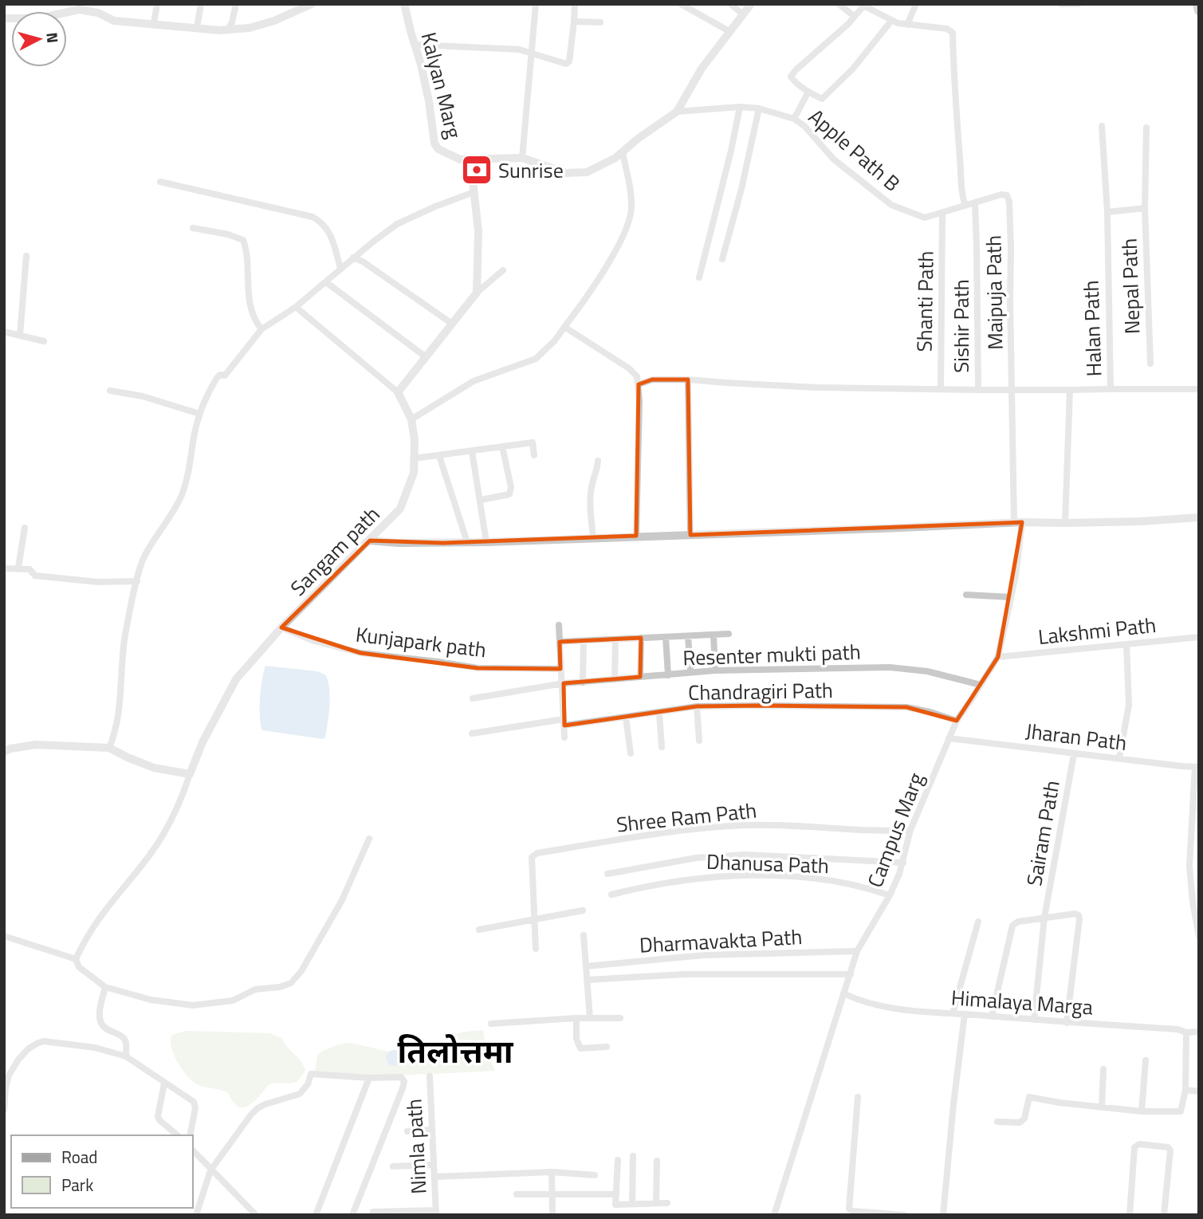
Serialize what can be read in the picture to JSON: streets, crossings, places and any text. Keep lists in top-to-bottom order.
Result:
{
  "streets": {
    "street": [
      "Kalyan Marg",
      "Apple Path B",
      "Nepal Path",
      "Maipuja Path",
      "Shanti Path",
      "Sishir Path",
      "Halan Path",
      "Sangam path",
      "Lakshmi Path",
      "Kunjapark path",
      "Resenter mukti path",
      "Chandragiri Path",
      "Jharan Path",
      "Shree Ram Path",
      "Campus Marg",
      "Sairam Path",
      "Dhanusa Path",
      "Dharmavakta Path",
      "Himalaya Marga",
      "Nimla path"
    ]
  },
  "crossings": [
    ["Kalyan Marg", "Apple Path B"],
    ["Apple Path B", "Maipuja Path"],
    ["Apple Path B", "Shanti Path"],
    ["Apple Path B", "Sishir Path"],
    ["Maipuja Path", "Sishir Path"],
    ["Maipuja Path", "Campus Marg"],
    ["Sishir Path", "Halan Path"],
    ["Sangam path", "Kunjapark path"],
    ["Lakshmi Path", "Campus Marg"],
    ["Resenter mukti path", "Campus Marg"],
    ["Chandragiri Path", "Campus Marg"],
    ["Jharan Path", "Campus Marg"],
    ["Jharan Path", "Sairam Path"],
    ["Shree Ram Path", "Campus Marg"],
    ["Campus Marg", "Dhanusa Path"],
    ["Campus Marg", "Dharmavakta Path"],
    ["Campus Marg", "Himalaya Marga"],
    ["Sairam Path", "Himalaya Marga"]
  ],
  "districts": ["तिलोत्तमा"],
  "places": {
    "bank": ["Sunrise"]
  },
  "legend": ["Road", "Park"],
  "north": "right"
}
